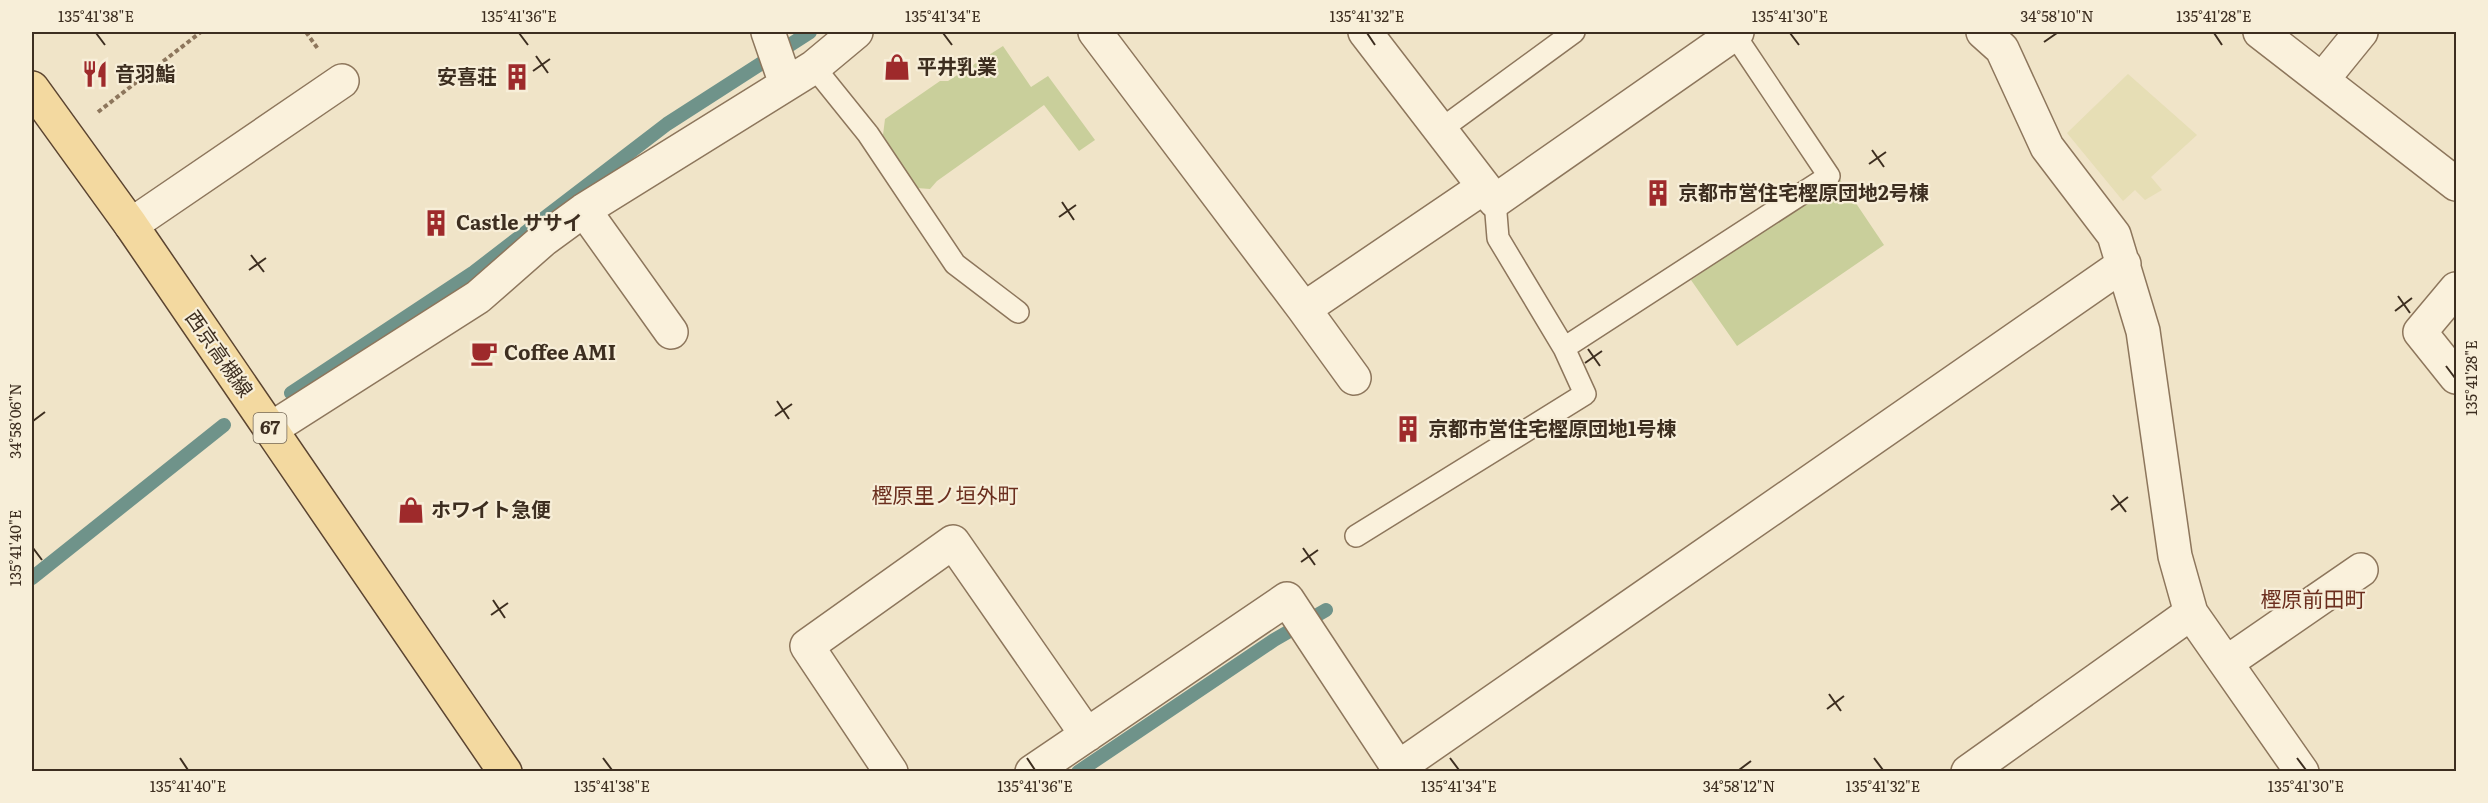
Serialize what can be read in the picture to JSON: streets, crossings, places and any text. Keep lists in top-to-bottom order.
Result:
{
  "streets": {
    "main road": ["西京高槻線", "67"]
  },
  "districts": ["樫原里ノ垣外町", "樫原前田町"],
  "places": {
    "shop": ["平井乳業", "ホワイト急便"],
    "restaurant": ["音羽鮨"],
    "building": [
      "安喜荘",
      "京都市営住宅樫原団地2号棟",
      "Castle ササイ",
      "京都市営住宅樫原団地1号棟"
    ],
    "cafe": ["Coffee AMI"]
  },
  "coordinates": [
    "135°41'38\"E",
    "135°41'36\"E",
    "135°41'34\"E",
    "135°41'32\"E",
    "135°41'30\"E",
    "34°58'10\"N",
    "135°41'28\"E",
    "34°58'06\"N",
    "135°41'40\"E",
    "34°58'12\"N"
  ]
}
